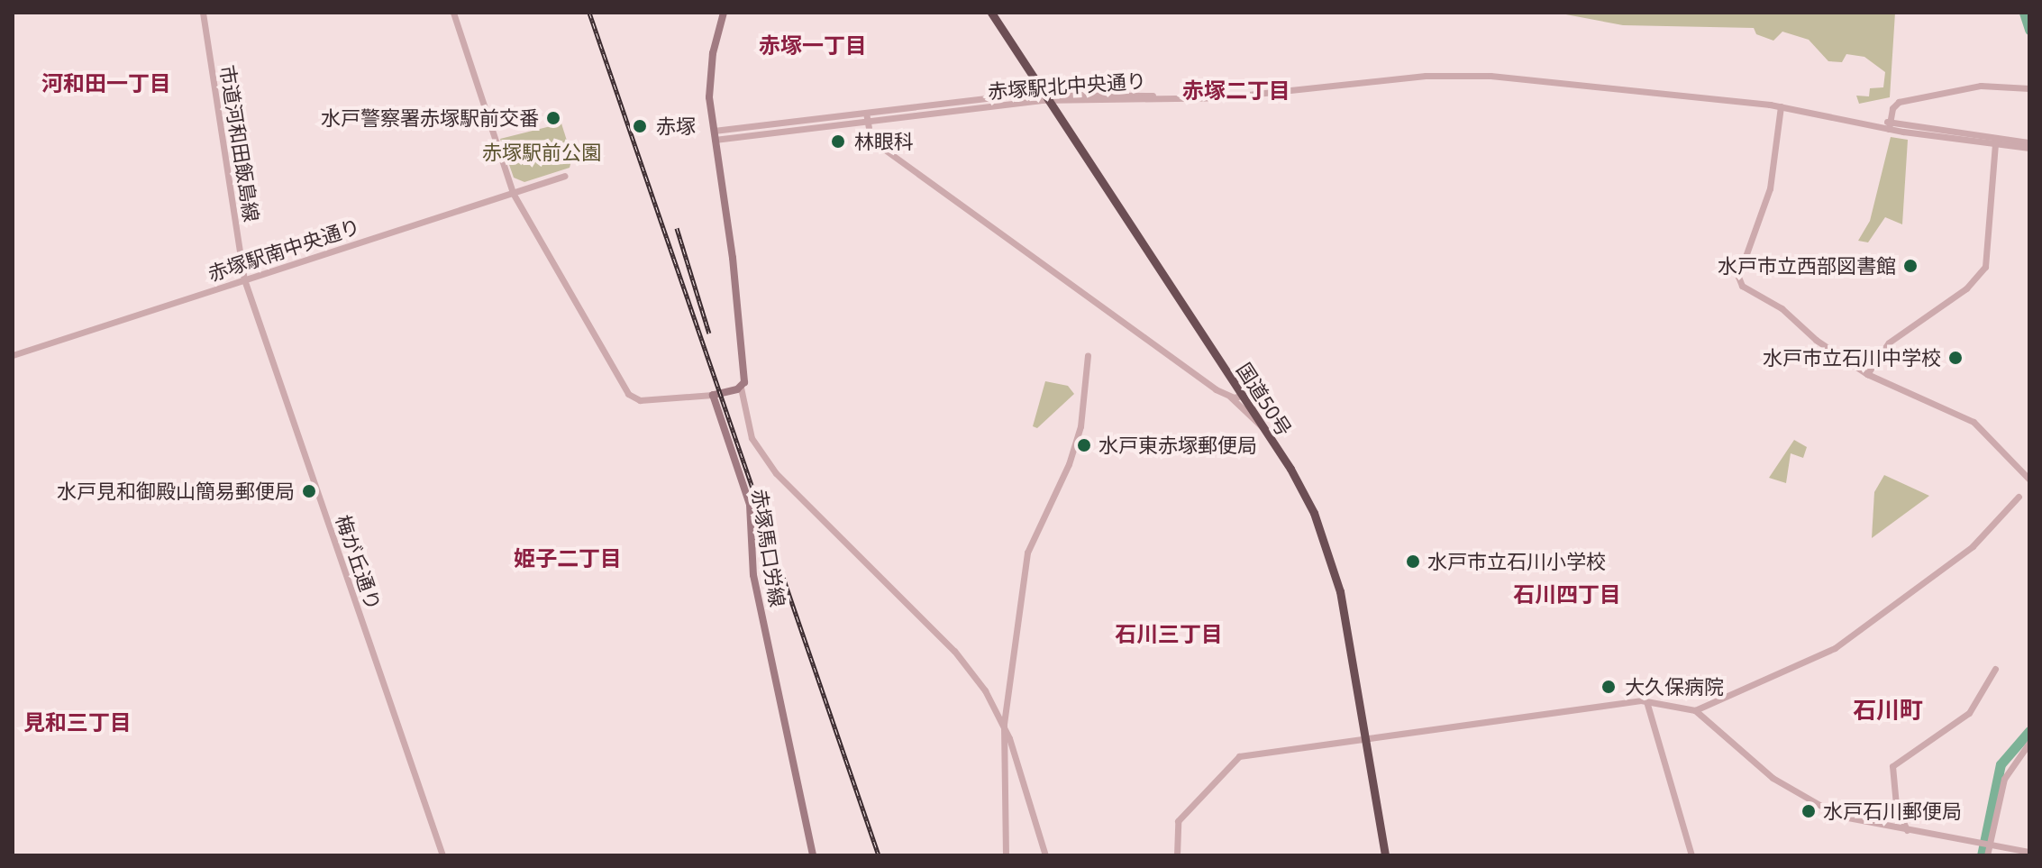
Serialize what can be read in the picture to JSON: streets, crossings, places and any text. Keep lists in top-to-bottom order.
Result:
{
  "streets": {
    "highway": ["国道50号"],
    "main road": ["赤塚馬口労線"],
    "street": [
      "赤塚駅北中央通り",
      "市道河和田飯島線",
      "赤塚駅南中央通り",
      "梅が丘通り"
    ]
  },
  "crossings": [
    ["赤塚駅北中央通り", "国道50号"],
    ["市道河和田飯島線", "赤塚駅南中央通り"],
    ["市道河和田飯島線", "梅が丘通り"],
    ["赤塚駅南中央通り", "梅が丘通り"]
  ],
  "districts": [
    "赤塚一丁目",
    "河和田一丁目",
    "赤塚二丁目",
    "姫子二丁目",
    "石川四丁目",
    "石川三丁目",
    "石川町",
    "見和三丁目"
  ],
  "parks": ["赤塚駅前公園"],
  "places": [
    "水戸警察署赤塚駅前交番",
    "赤塚",
    "林眼科",
    "水戸市立西部図書館",
    "水戸市立石川中学校",
    "水戸東赤塚郵便局",
    "水戸見和御殿山簡易郵便局",
    "水戸市立石川小学校",
    "大久保病院",
    "水戸石川郵便局"
  ]
}
